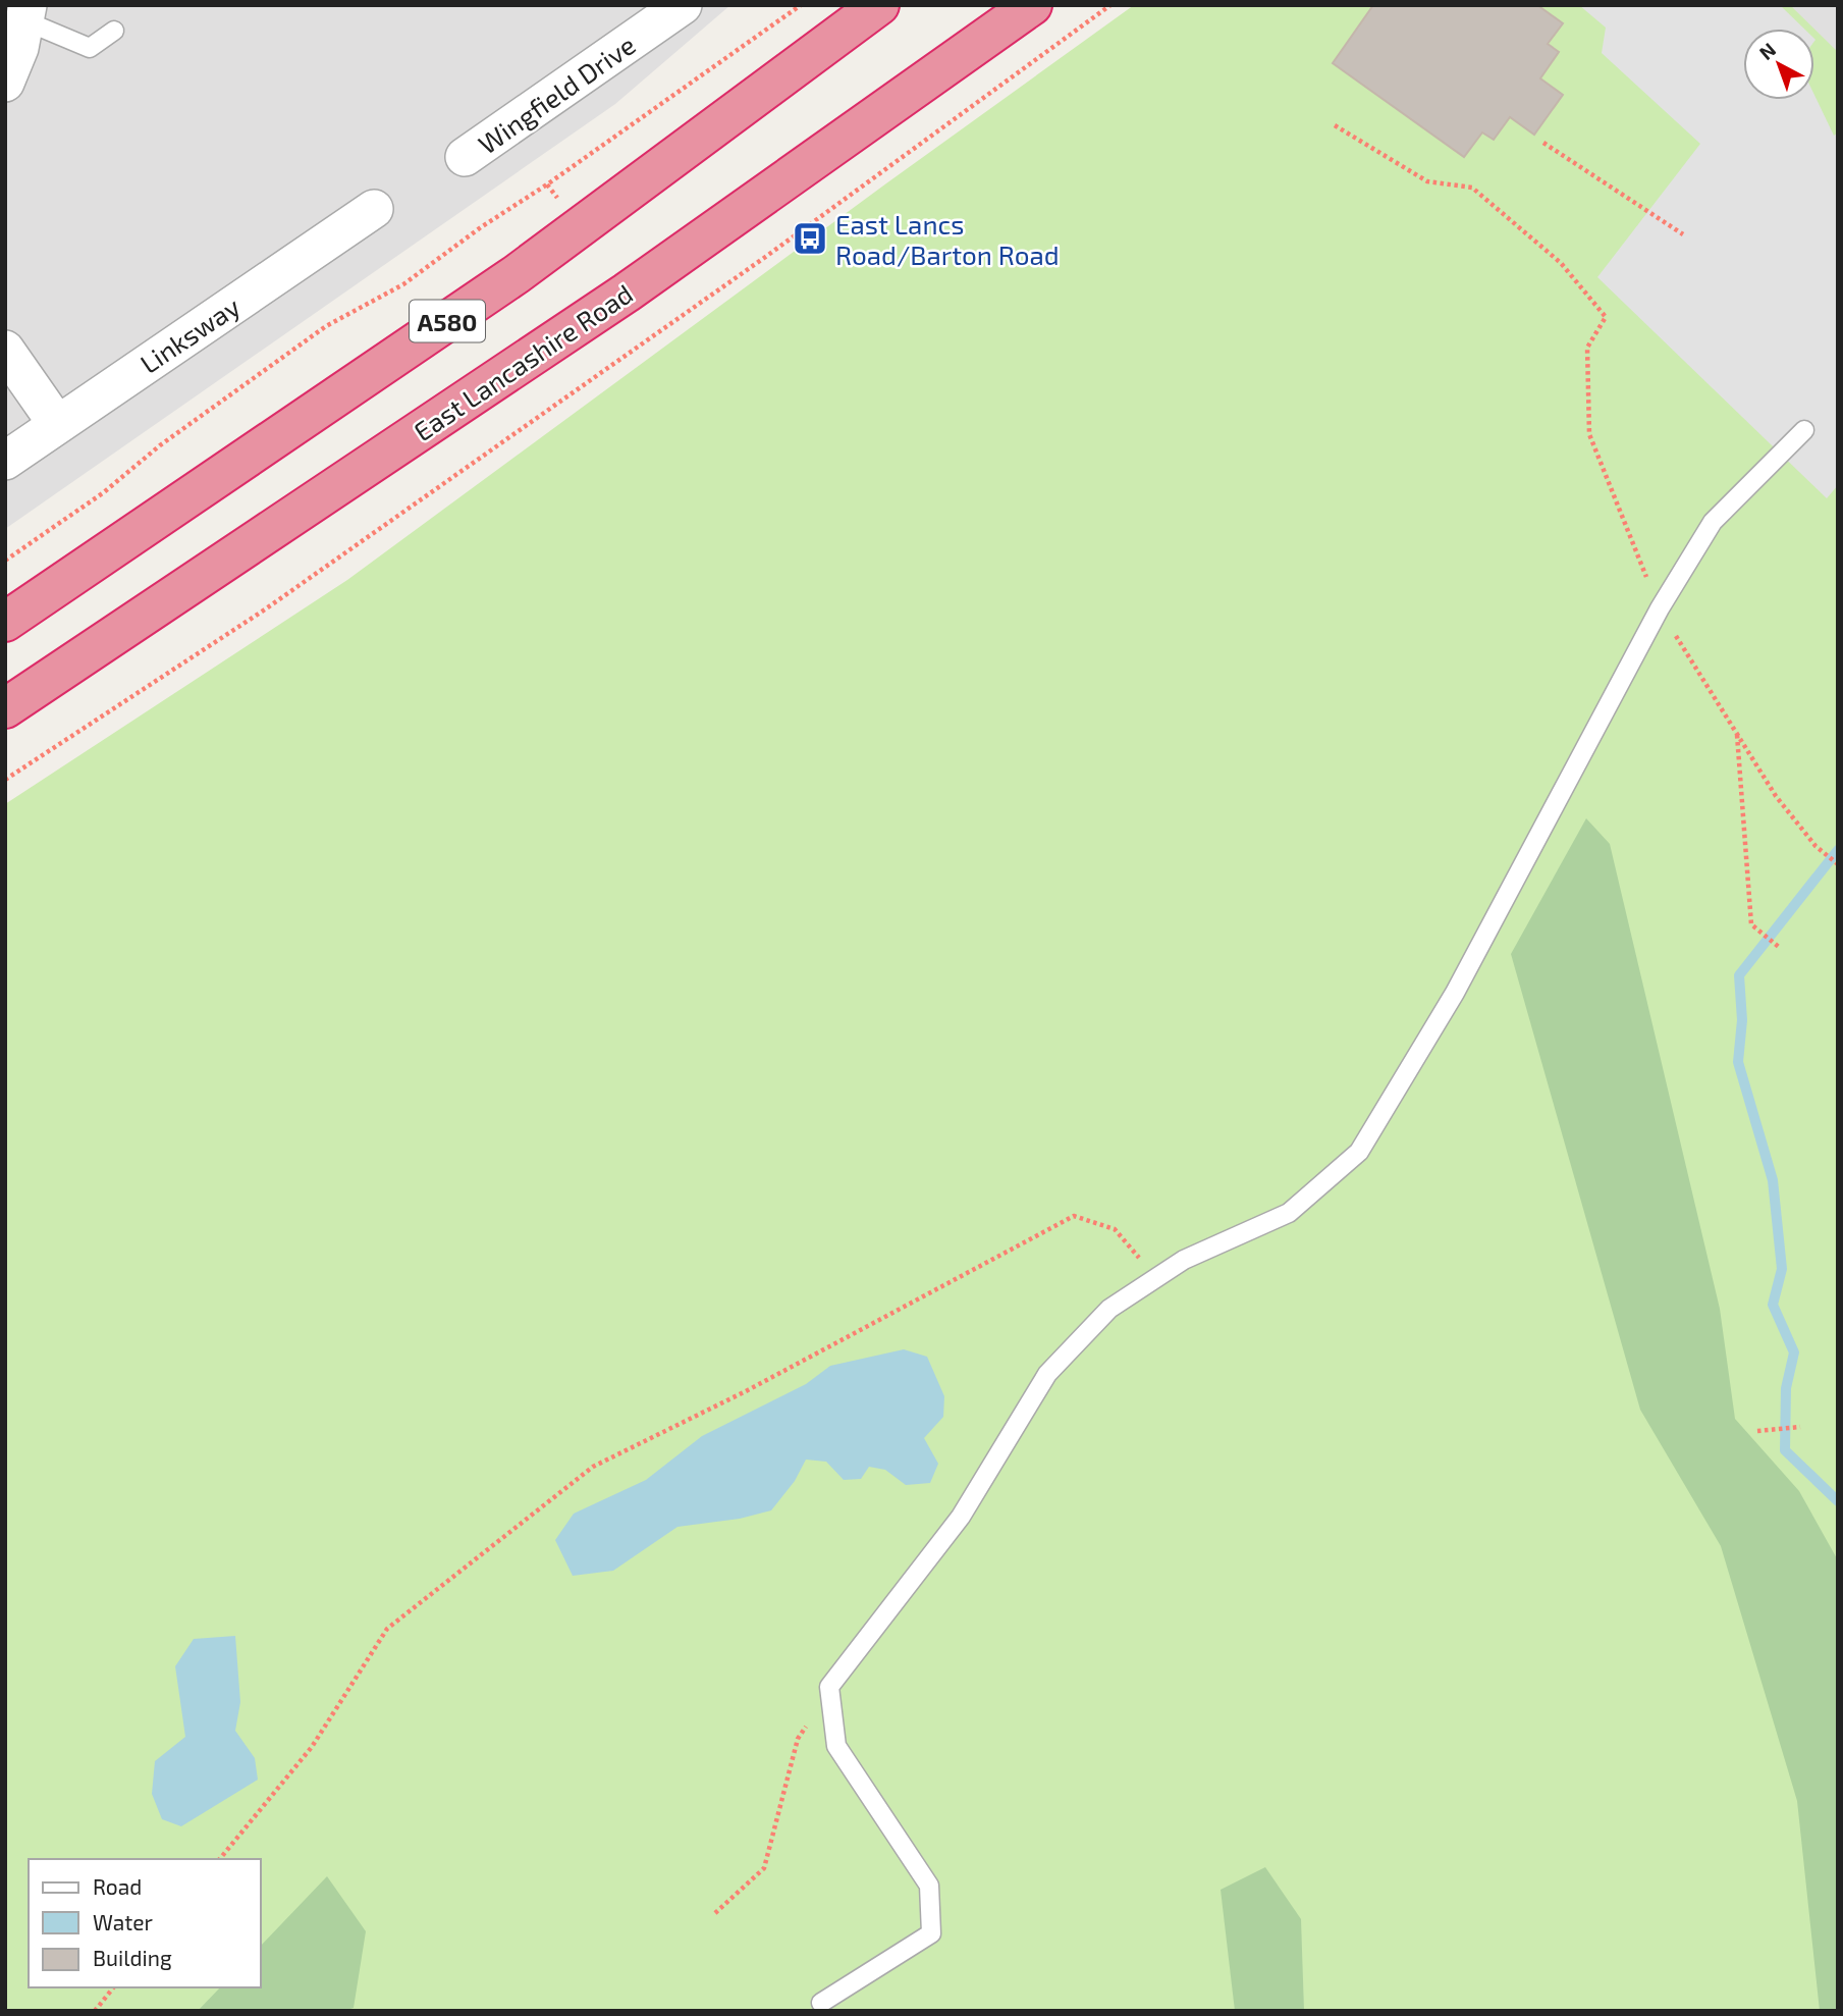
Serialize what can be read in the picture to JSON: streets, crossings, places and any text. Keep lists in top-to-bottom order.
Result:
{
  "streets": {
    "highway": ["A580", "East Lancashire Road"],
    "street": ["Wingfield Drive", "Linksway"]
  },
  "places": {
    "bus stop": ["East Lancs Road/Barton Road"]
  },
  "legend": ["Road", "Water", "Building"],
  "north": "top left"
}
